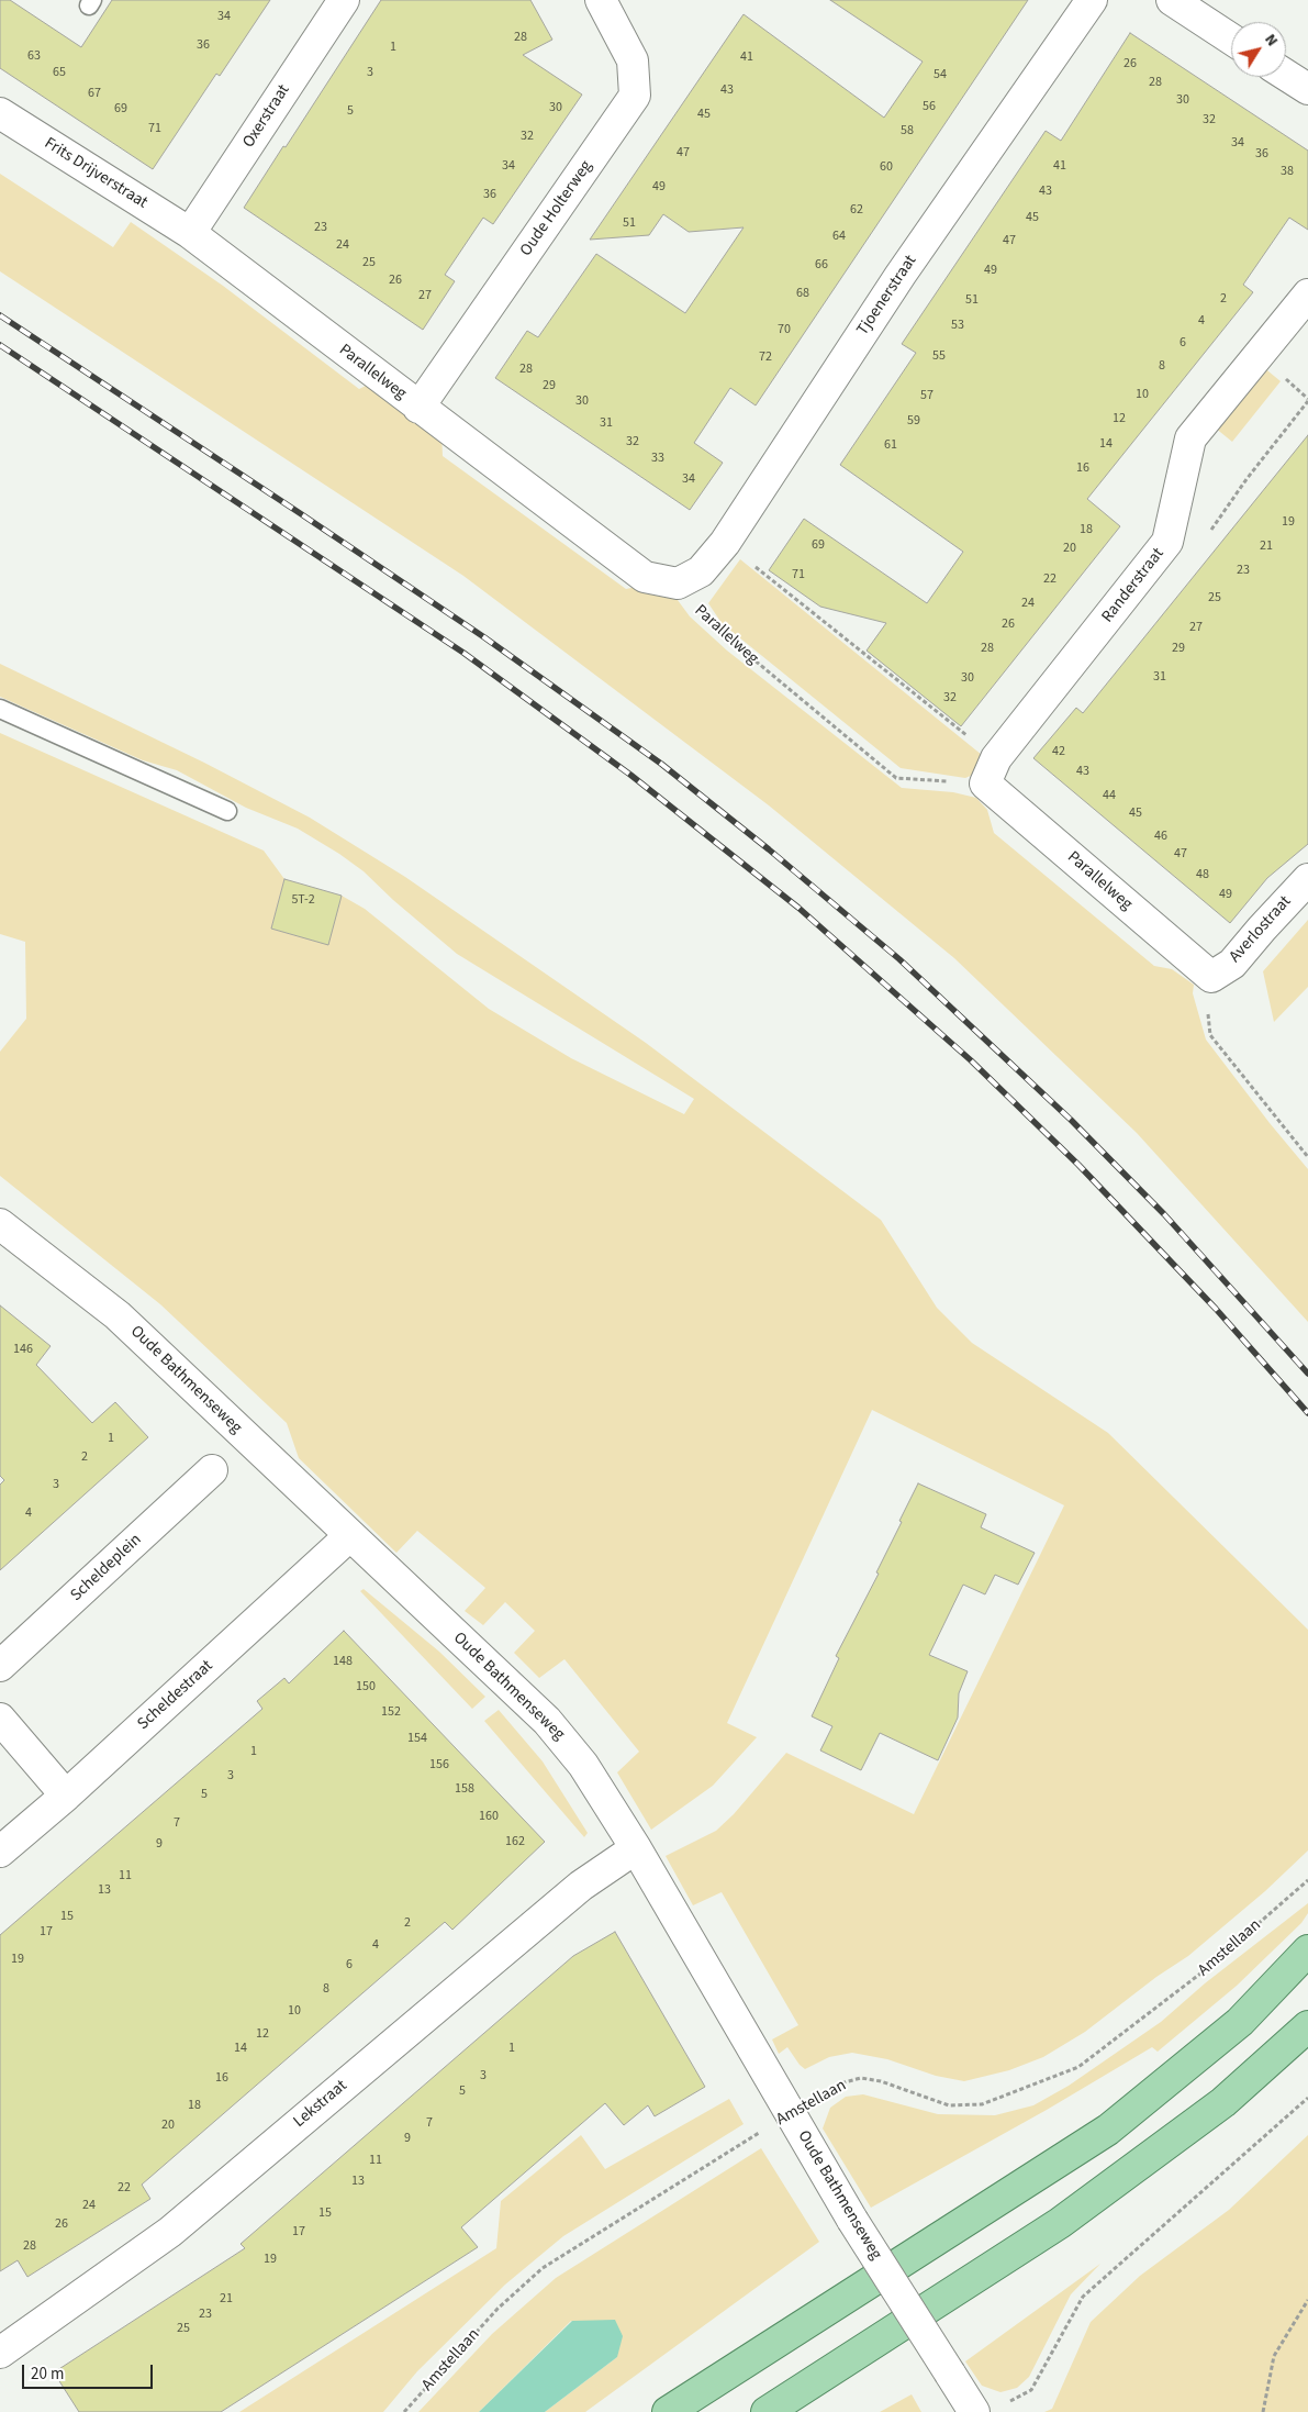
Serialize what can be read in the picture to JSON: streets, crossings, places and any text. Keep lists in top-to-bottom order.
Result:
{
  "streets": {
    "street": [
      "Oxerstraat",
      "Frits Drijverstraat",
      "Oude Holterweg",
      "Tjoenerstraat",
      "Parallelweg",
      "Randerstraat",
      "Averlostraat",
      "Oude Bathmenseweg",
      "Scheldeplein",
      "Scheldestraat",
      "Lekstraat"
    ],
    "path": ["Amstellaan"]
  },
  "crossings": [
    ["Oxerstraat", "Frits Drijverstraat"],
    ["Oxerstraat", "Parallelweg"],
    ["Frits Drijverstraat", "Parallelweg"],
    ["Oude Holterweg", "Parallelweg"],
    ["Tjoenerstraat", "Parallelweg"],
    ["Parallelweg", "Randerstraat"],
    ["Parallelweg", "Averlostraat"],
    ["Oude Bathmenseweg", "Scheldestraat"],
    ["Oude Bathmenseweg", "Amstellaan"],
    ["Oude Bathmenseweg", "Lekstraat"]
  ],
  "house_numbers": [
    "34",
    "28",
    "36",
    "1",
    "63",
    "41",
    "26",
    "65",
    "3",
    "54",
    "28",
    "43",
    "67",
    "30",
    "56",
    "30",
    "69",
    "5",
    "45",
    "32",
    "71",
    "58",
    "32",
    "34",
    "47",
    "36",
    "34",
    "41",
    "60",
    "38",
    "49",
    "43",
    "36",
    "62",
    "45",
    "51",
    "23",
    "64",
    "47",
    "24",
    "25",
    "66",
    "49",
    "26",
    "68",
    "27",
    "2",
    "51",
    "4",
    "53",
    "70",
    "6",
    "55",
    "72",
    "8",
    "28",
    "29",
    "10",
    "57",
    "30",
    "12",
    "59",
    "31",
    "32",
    "14",
    "61",
    "33",
    "16",
    "34",
    "19",
    "18",
    "69",
    "21",
    "20",
    "23",
    "71",
    "22",
    "25",
    "24",
    "26",
    "27",
    "28",
    "29",
    "31",
    "30",
    "32",
    "42",
    "43",
    "44",
    "45",
    "46",
    "47",
    "48",
    "49",
    "5T-2",
    "146",
    "1",
    "2",
    "3",
    "4",
    "148",
    "150",
    "152",
    "154",
    "1",
    "156",
    "3",
    "158",
    "5",
    "160",
    "7",
    "162",
    "9",
    "11",
    "13",
    "15",
    "2",
    "17",
    "4",
    "19",
    "6",
    "8",
    "10",
    "12",
    "14",
    "1",
    "3",
    "16",
    "5",
    "18",
    "7",
    "20",
    "9",
    "11",
    "13",
    "22",
    "24",
    "15",
    "26",
    "17",
    "28",
    "19",
    "21",
    "23",
    "25"
  ],
  "scale_bar": "20 m",
  "north": "top right"
}
